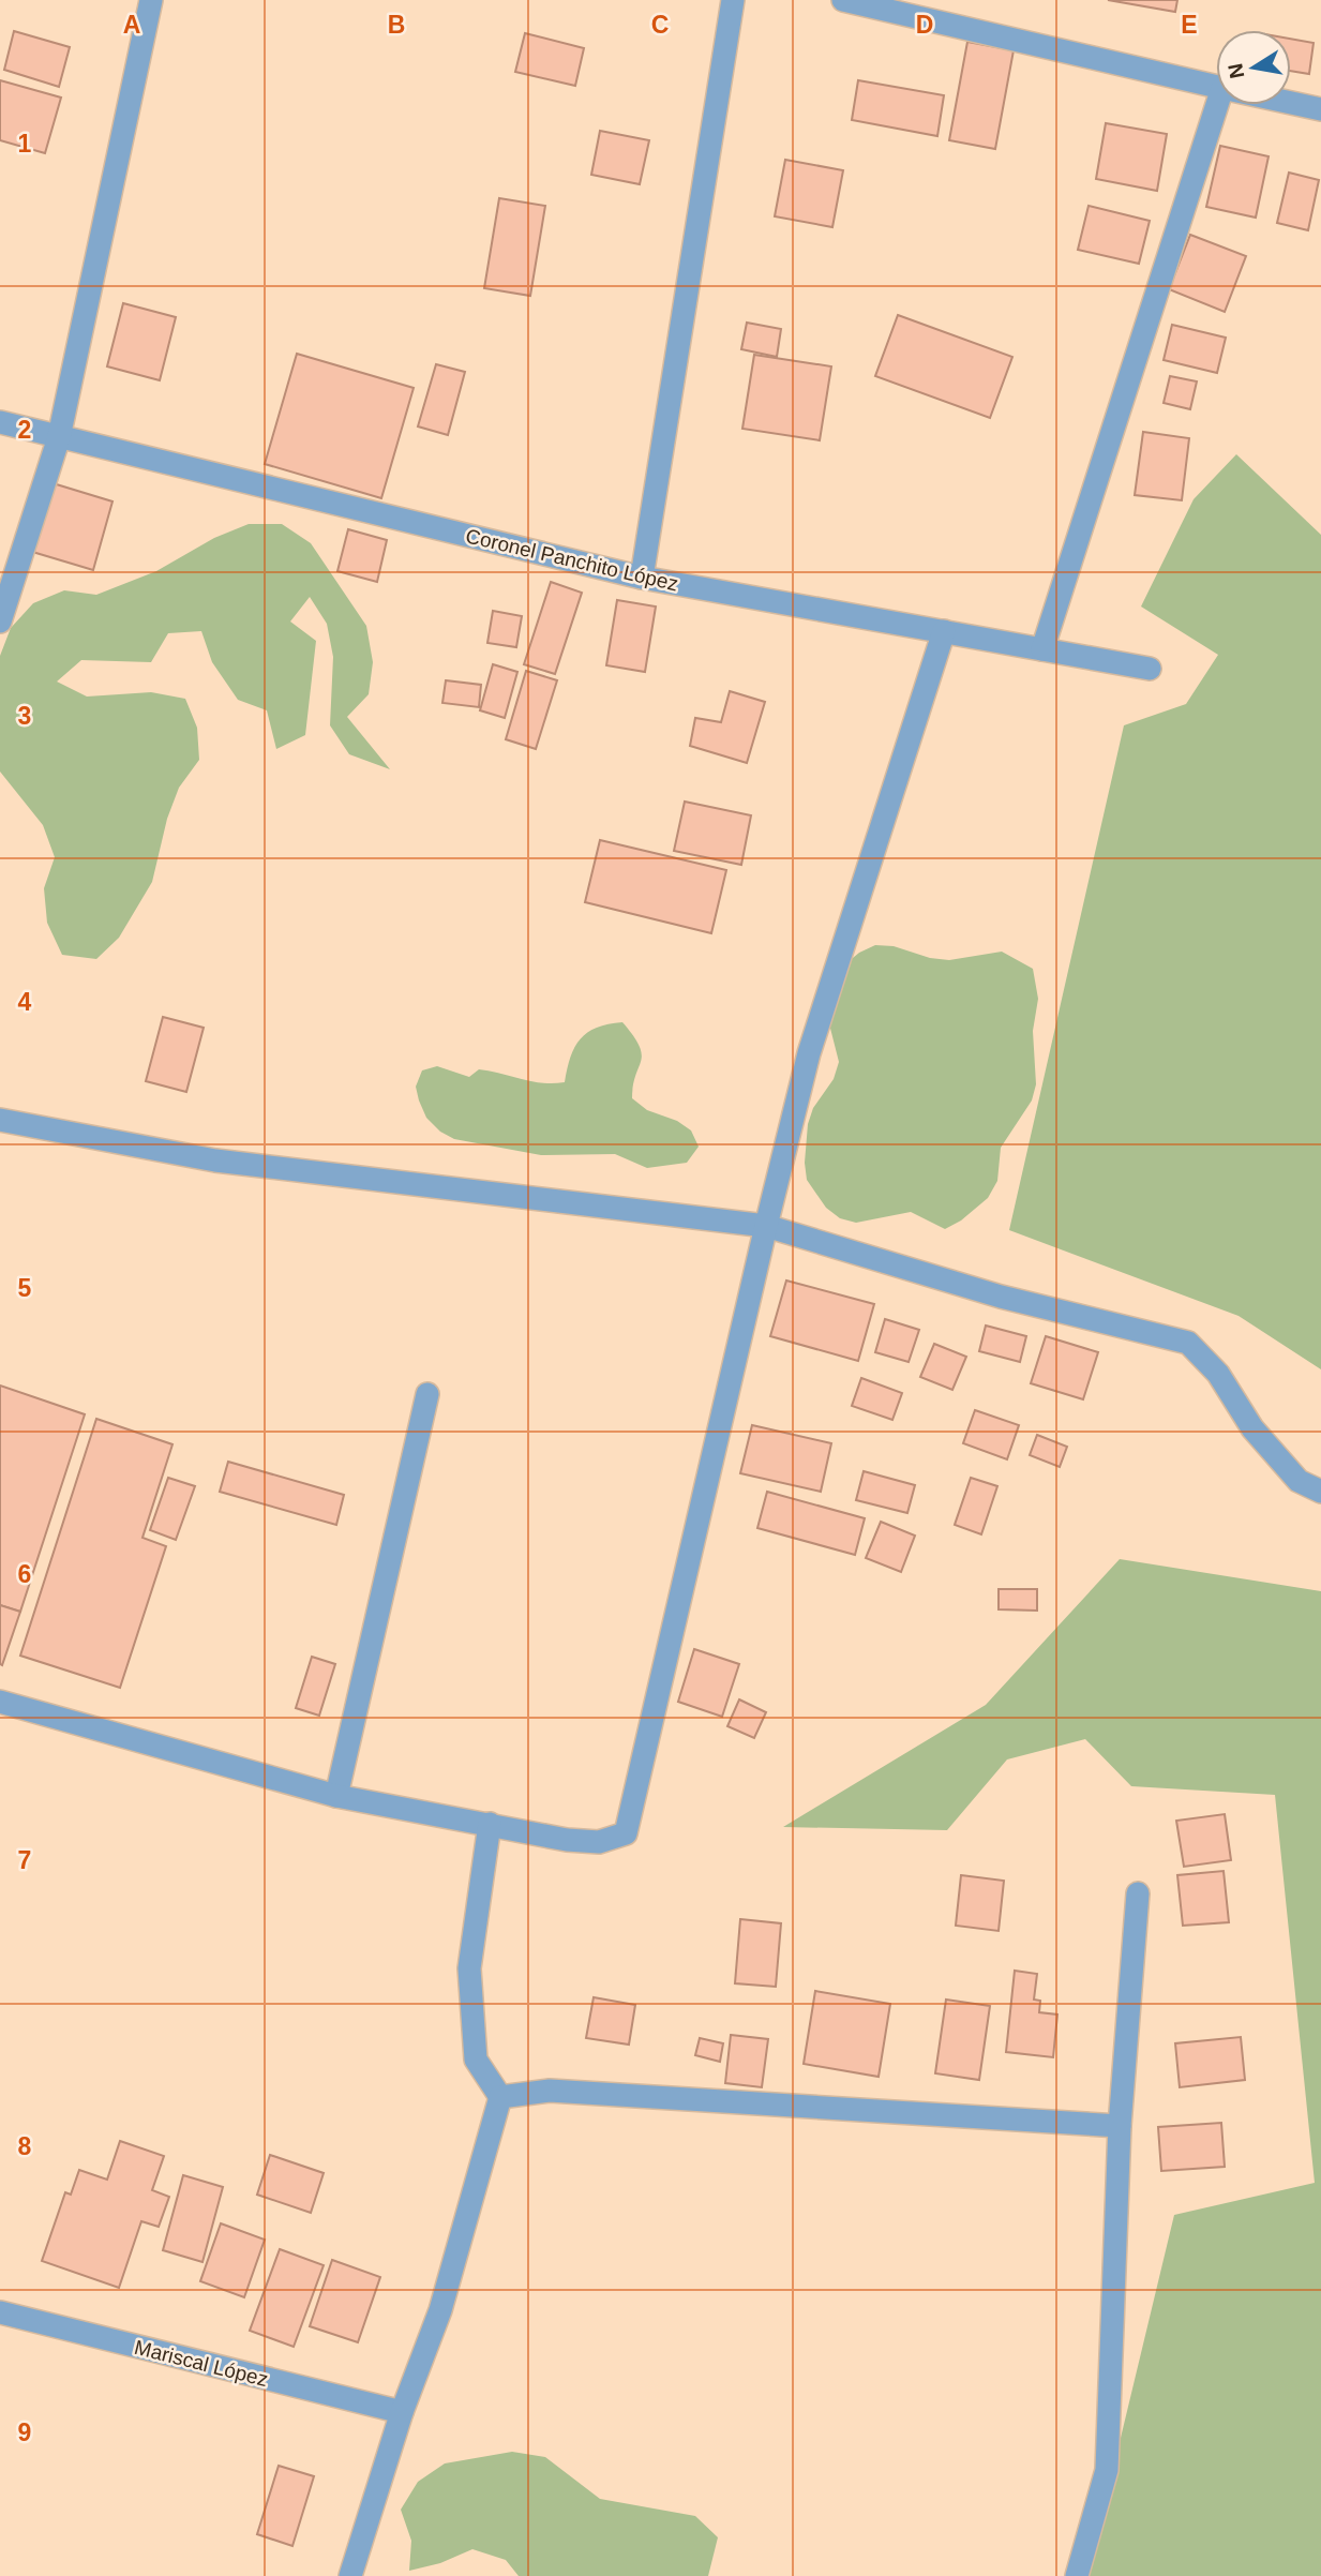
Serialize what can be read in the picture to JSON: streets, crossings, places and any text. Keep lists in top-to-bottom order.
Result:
{
  "streets": {
    "street": ["Coronel Panchito López", "Mariscal López"]
  },
  "north": "left",
  "grid": {
    "columns": [
      "A",
      "B",
      "C",
      "D",
      "E"
    ],
    "rows": [
      "1",
      "2",
      "3",
      "4",
      "5",
      "6",
      "7",
      "8",
      "9"
    ]
  }
}
